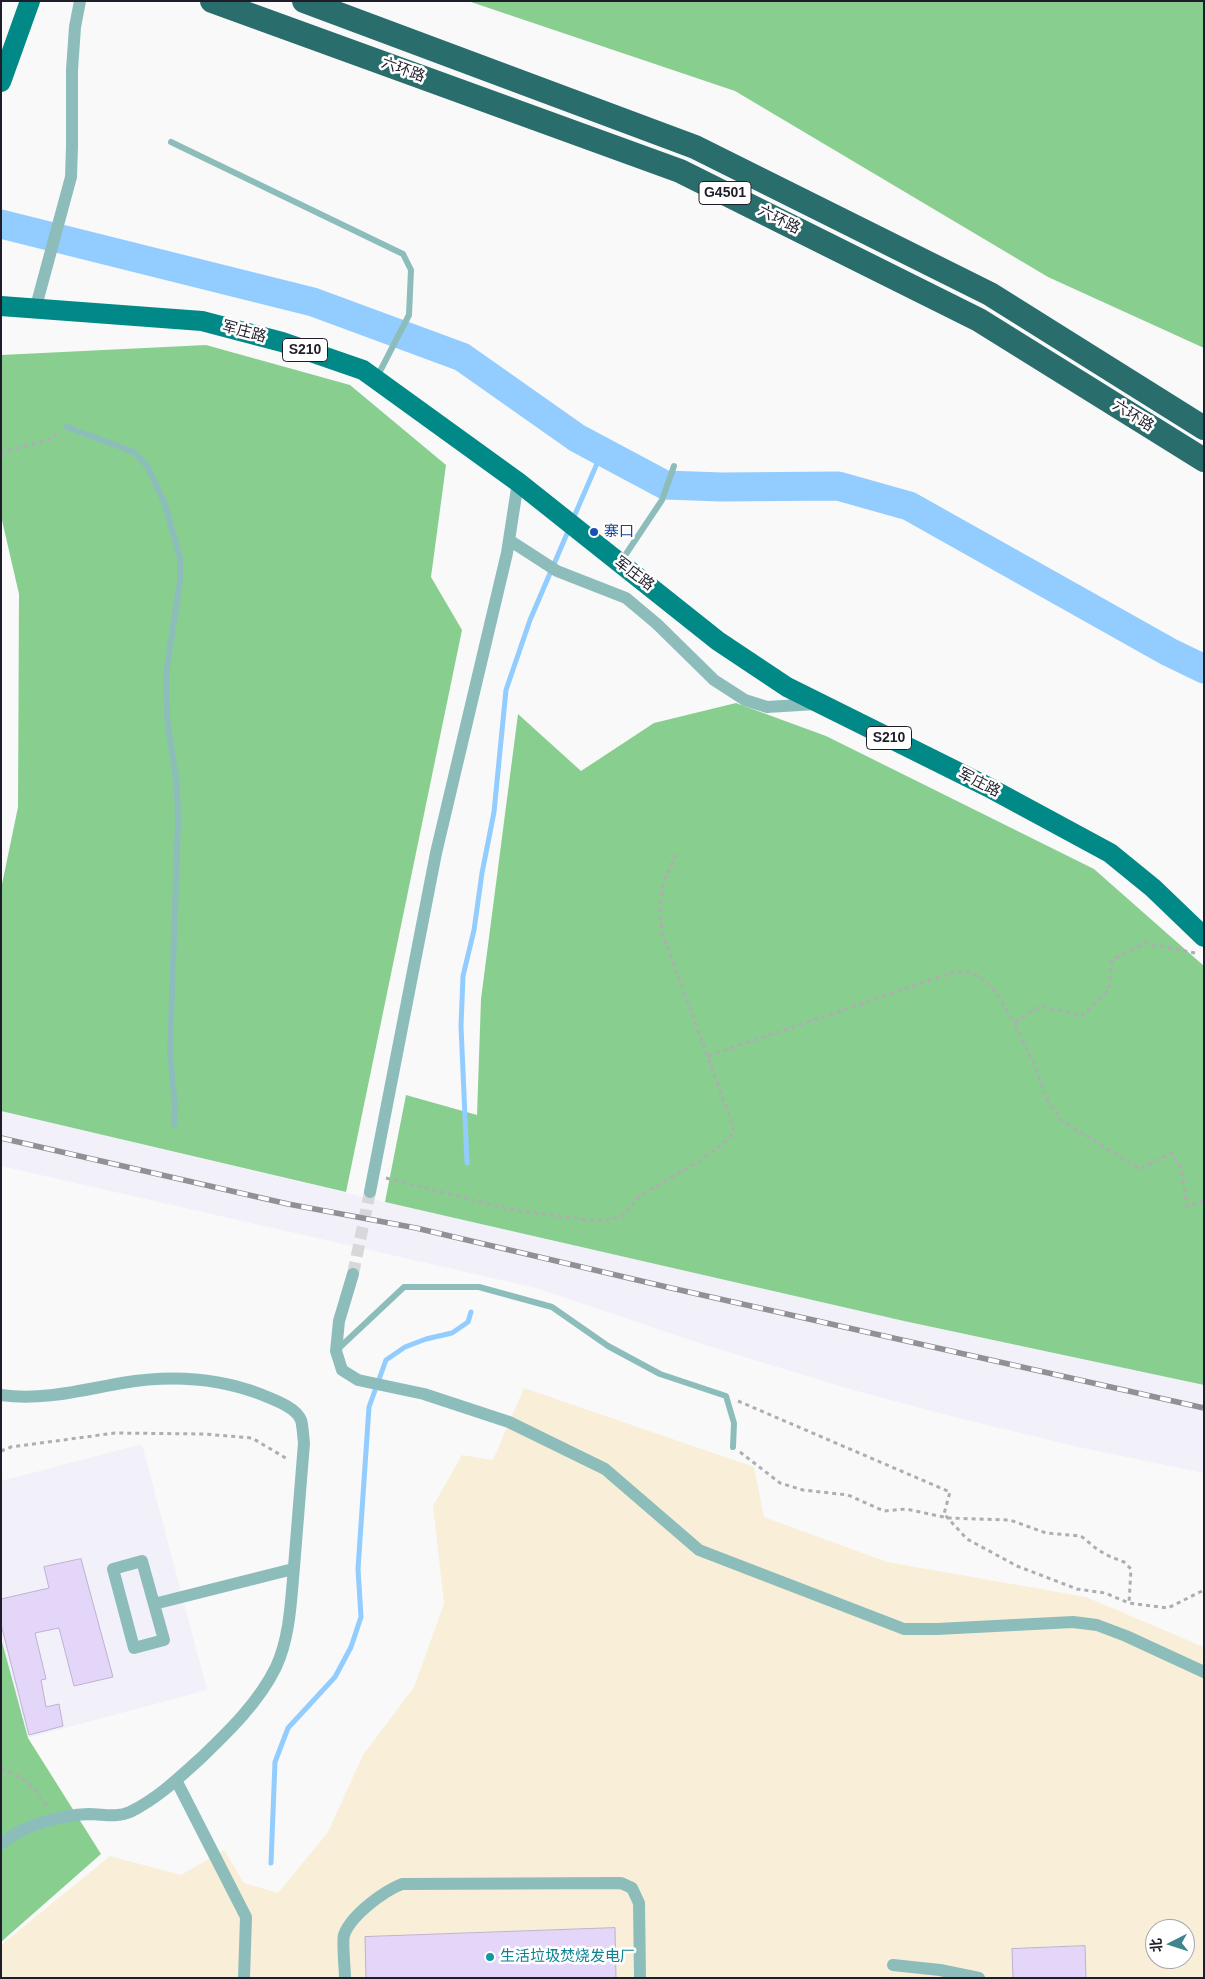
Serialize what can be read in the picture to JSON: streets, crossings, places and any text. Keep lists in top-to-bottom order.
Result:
{
  "streets": {
    "highway": ["六环路", "G4501"],
    "main road": ["军庄路", "S210"]
  },
  "places": ["寨口", "生活垃圾焚烧发电厂"],
  "north": "left"
}
